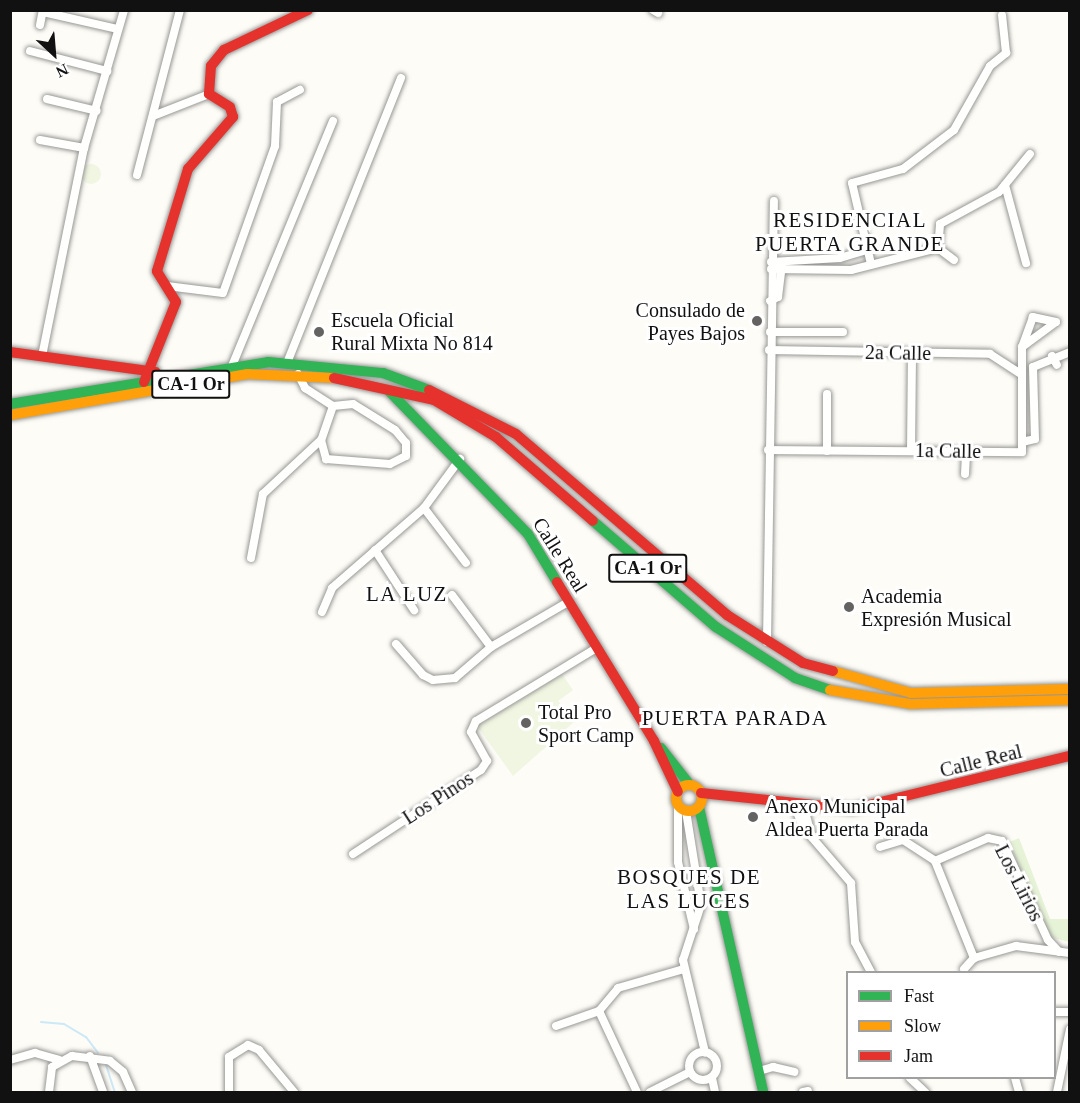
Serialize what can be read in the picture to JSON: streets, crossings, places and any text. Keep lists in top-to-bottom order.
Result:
{
  "streets": {
    "main road": ["CA-1 Or", "Calle Real"],
    "street": [
      "2a Calle",
      "1a Calle",
      "Los Pinos",
      "Los Lirios"
    ]
  },
  "crossings": [
    ["CA-1 Or", "Calle Real"],
    ["Calle Real", "Los Pinos"]
  ],
  "districts": [
    "RESIDENCIAL PUERTA GRANDE",
    "LA LUZ",
    "PUERTA PARADA",
    "BOSQUES DE LAS LUCES"
  ],
  "places": [
    "Consulado de Payes Bajos",
    "Escuela Oficial Rural Mixta No 814",
    "Academia Expresión Musical",
    "Total Pro Sport Camp",
    "Anexo Municipal Aldea Puerta Parada"
  ],
  "legend": ["Fast", "Slow", "Jam"],
  "north": "bottom right"
}
